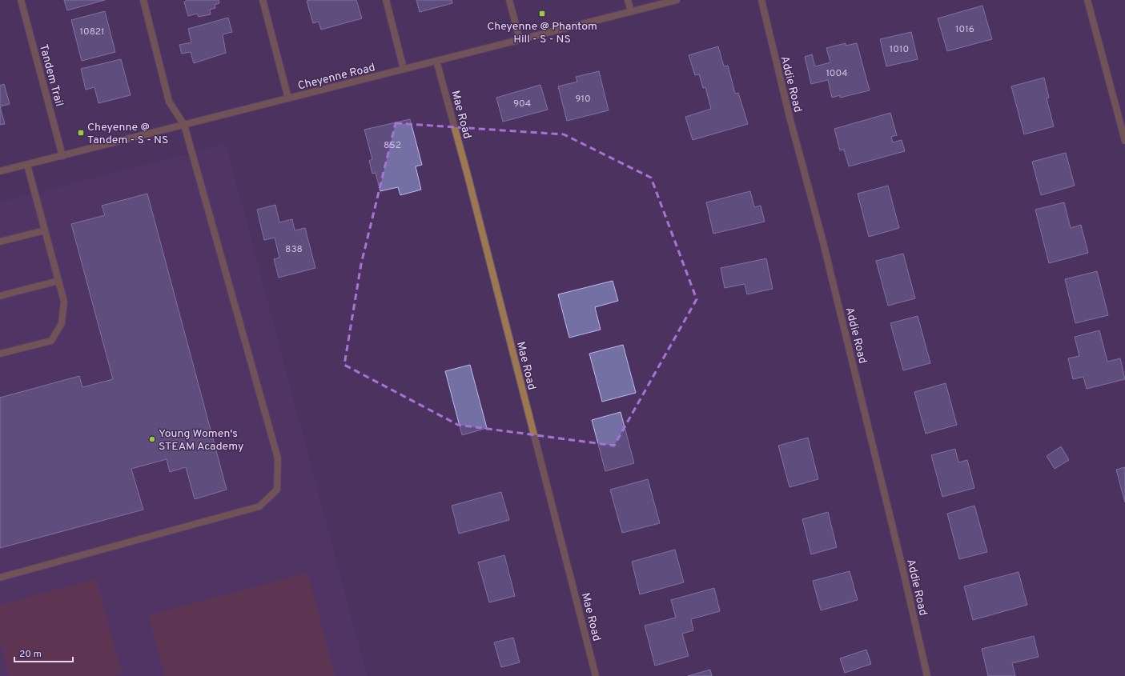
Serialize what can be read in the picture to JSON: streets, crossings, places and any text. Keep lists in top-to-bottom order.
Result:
{
  "streets": {
    "street": [
      "Tandem Trail",
      "Cheyenne Road",
      "Addie Road",
      "Mae Road"
    ]
  },
  "crossings": [
    ["Tandem Trail", "Cheyenne Road"],
    ["Cheyenne Road", "Mae Road"]
  ],
  "places": {
    "transit": ["Cheyenne @ Phantom Hill - S - NS", "Cheyenne @ Tandem - S - NS"],
    "other": ["Young Women's STEAM Academy"]
  },
  "house_numbers": [
    "1016",
    "10821",
    "1010",
    "1004",
    "910",
    "904",
    "852",
    "838"
  ],
  "scale_bar": "20 m"
}
